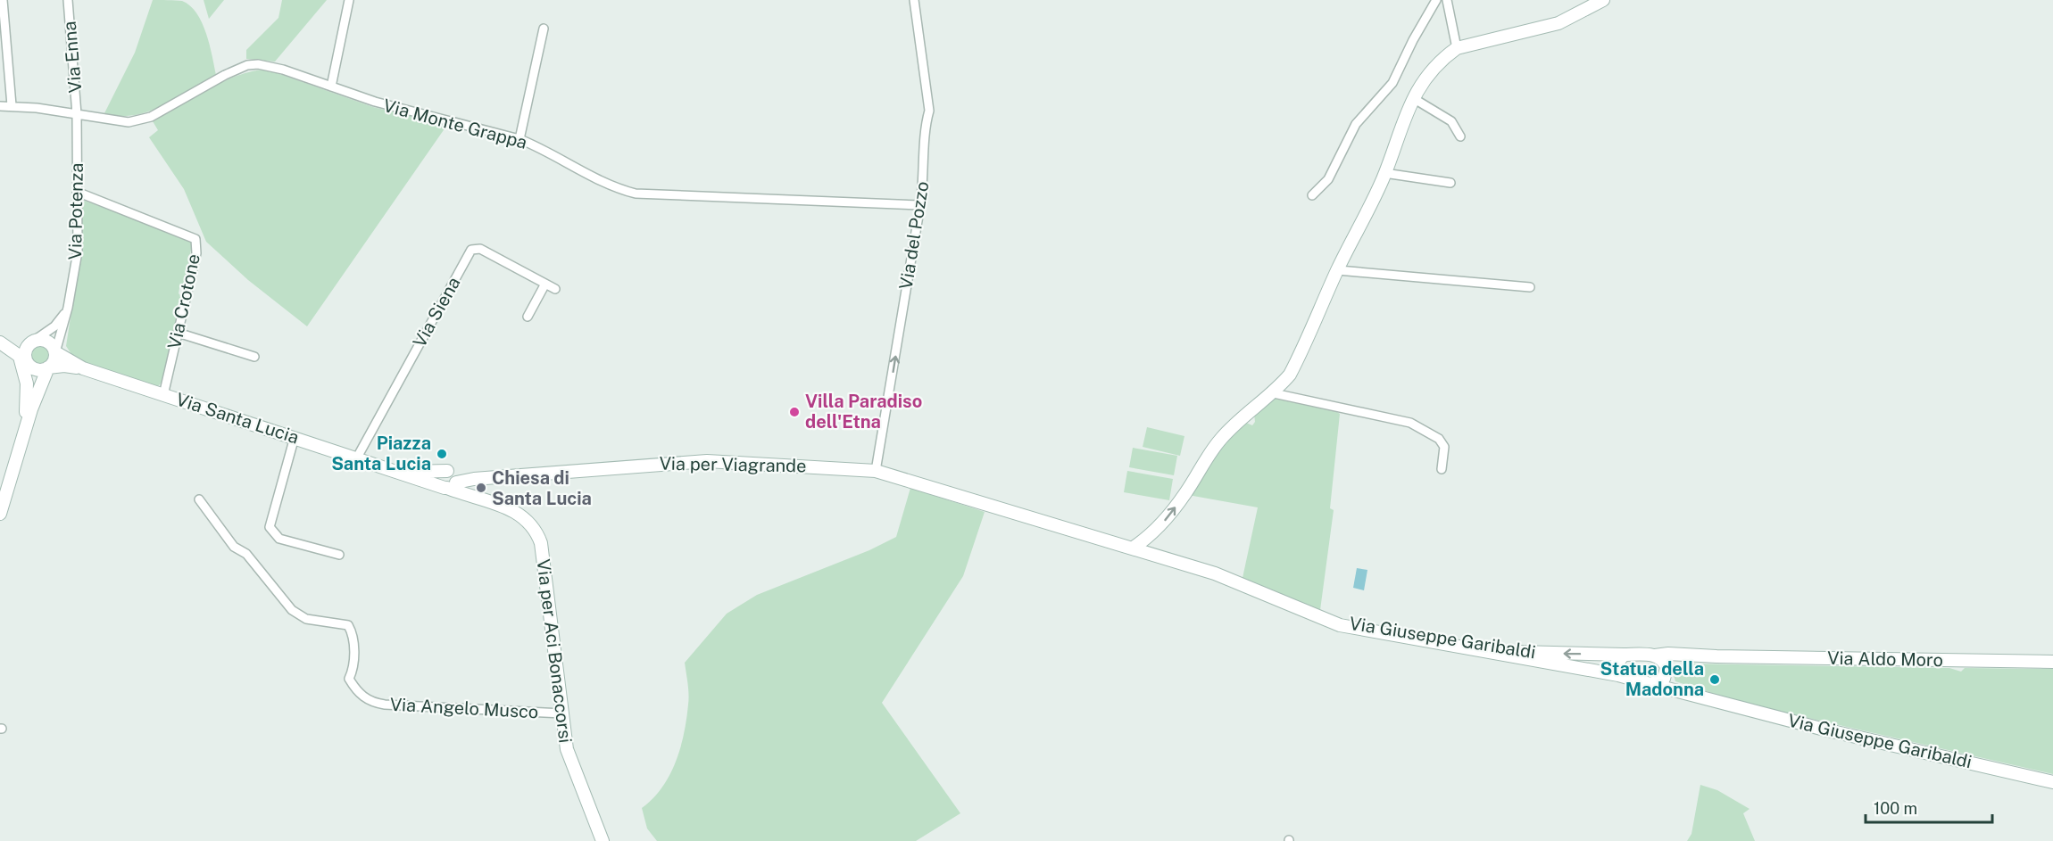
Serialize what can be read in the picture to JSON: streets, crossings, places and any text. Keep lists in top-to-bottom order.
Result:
{
  "streets": {
    "main road": [
      "Via Santa Lucia",
      "Via per Viagrande",
      "Via Giuseppe Garibaldi",
      "Via per Aci Bonaccorsi",
      "Via Aldo Moro"
    ],
    "street": [
      "Via Enna",
      "Via Monte Grappa",
      "Via Potenza",
      "Via del Pozzo",
      "Via Crotone",
      "Via Siena",
      "Via Angelo Musco"
    ]
  },
  "crossings": [
    ["Via Enna", "Via Monte Grappa"],
    ["Via Enna", "Via Potenza"],
    ["Via Monte Grappa", "Via Potenza"],
    ["Via Monte Grappa", "Via del Pozzo"],
    ["Via Potenza", "Via Crotone"],
    ["Via del Pozzo", "Via per Viagrande"],
    ["Via Crotone", "Via Santa Lucia"],
    ["Via Siena", "Via Santa Lucia"],
    ["Via Santa Lucia", "Via per Viagrande"],
    ["Via Santa Lucia", "Via per Aci Bonaccorsi"],
    ["Via per Viagrande", "Via Giuseppe Garibaldi"],
    ["Via per Viagrande", "Via per Aci Bonaccorsi"],
    ["Via Giuseppe Garibaldi", "Via Aldo Moro"],
    ["Via per Aci Bonaccorsi", "Via Angelo Musco"]
  ],
  "one_way": ["Via del Pozzo"],
  "places": [
    "Villa Paradiso dell'Etna",
    "Piazza Santa Lucia",
    "Chiesa di Santa Lucia",
    "Statua della Madonna"
  ],
  "scale_bar": "100 m"
}
